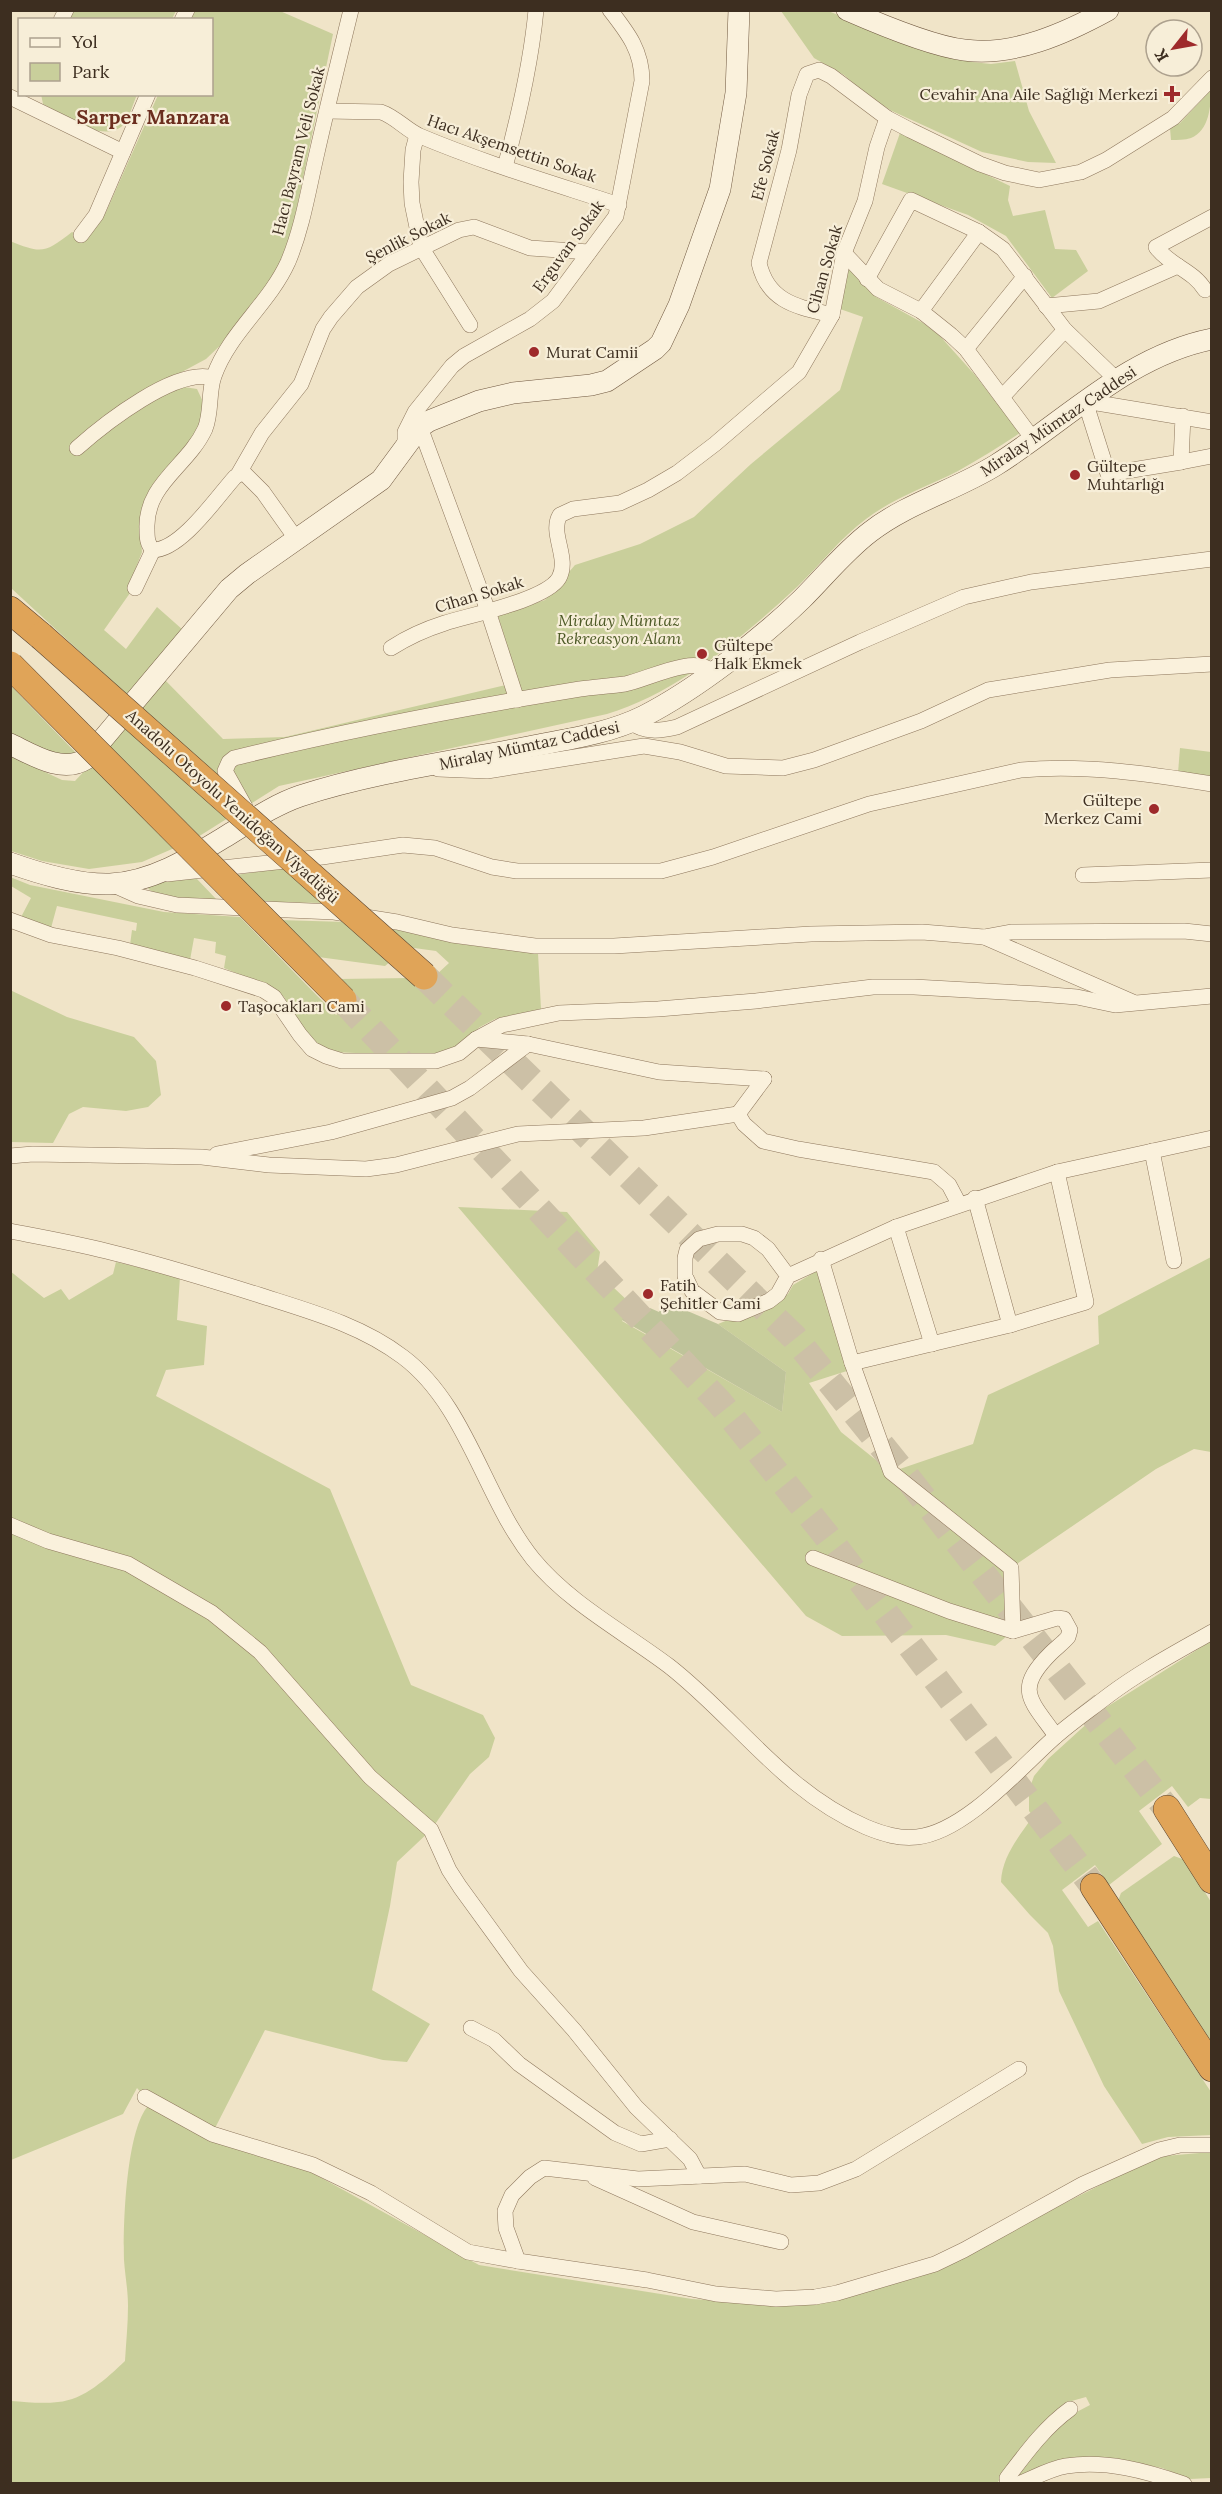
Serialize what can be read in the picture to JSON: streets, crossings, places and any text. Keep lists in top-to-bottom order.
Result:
{
  "streets": {
    "highway": ["Anadolu Otoyolu Yenidoğan Viyadüğü"],
    "main road": ["Miralay Mümtaz Caddesi"],
    "street": [
      "Hacı Akşemsettin Sokak",
      "Hacı Bayram Veli Sokak",
      "Efe Sokak",
      "Şenlik Sokak",
      "Erguvan Sokak",
      "Cihan Sokak"
    ]
  },
  "crossings": [
    ["Hacı Akşemsettin Sokak", "Hacı Bayram Veli Sokak"],
    ["Hacı Akşemsettin Sokak", "Erguvan Sokak"],
    ["Efe Sokak", "Cihan Sokak"],
    ["Şenlik Sokak", "Erguvan Sokak"]
  ],
  "districts": ["Sarper Manzara"],
  "parks": ["Miralay Mümtaz Rekreasyon Alanı"],
  "places": {
    "health": ["Cevahir Ana Aile Sağlığı Merkezi"],
    "other": [
      "Murat Camii",
      "Gültepe Muhtarlığı",
      "Gültepe Halk Ekmek",
      "Gültepe Merkez Cami",
      "Taşocakları Cami",
      "Fatih Şehitler Cami"
    ]
  },
  "legend": ["Yol", "Park"],
  "north": "bottom left"
}
